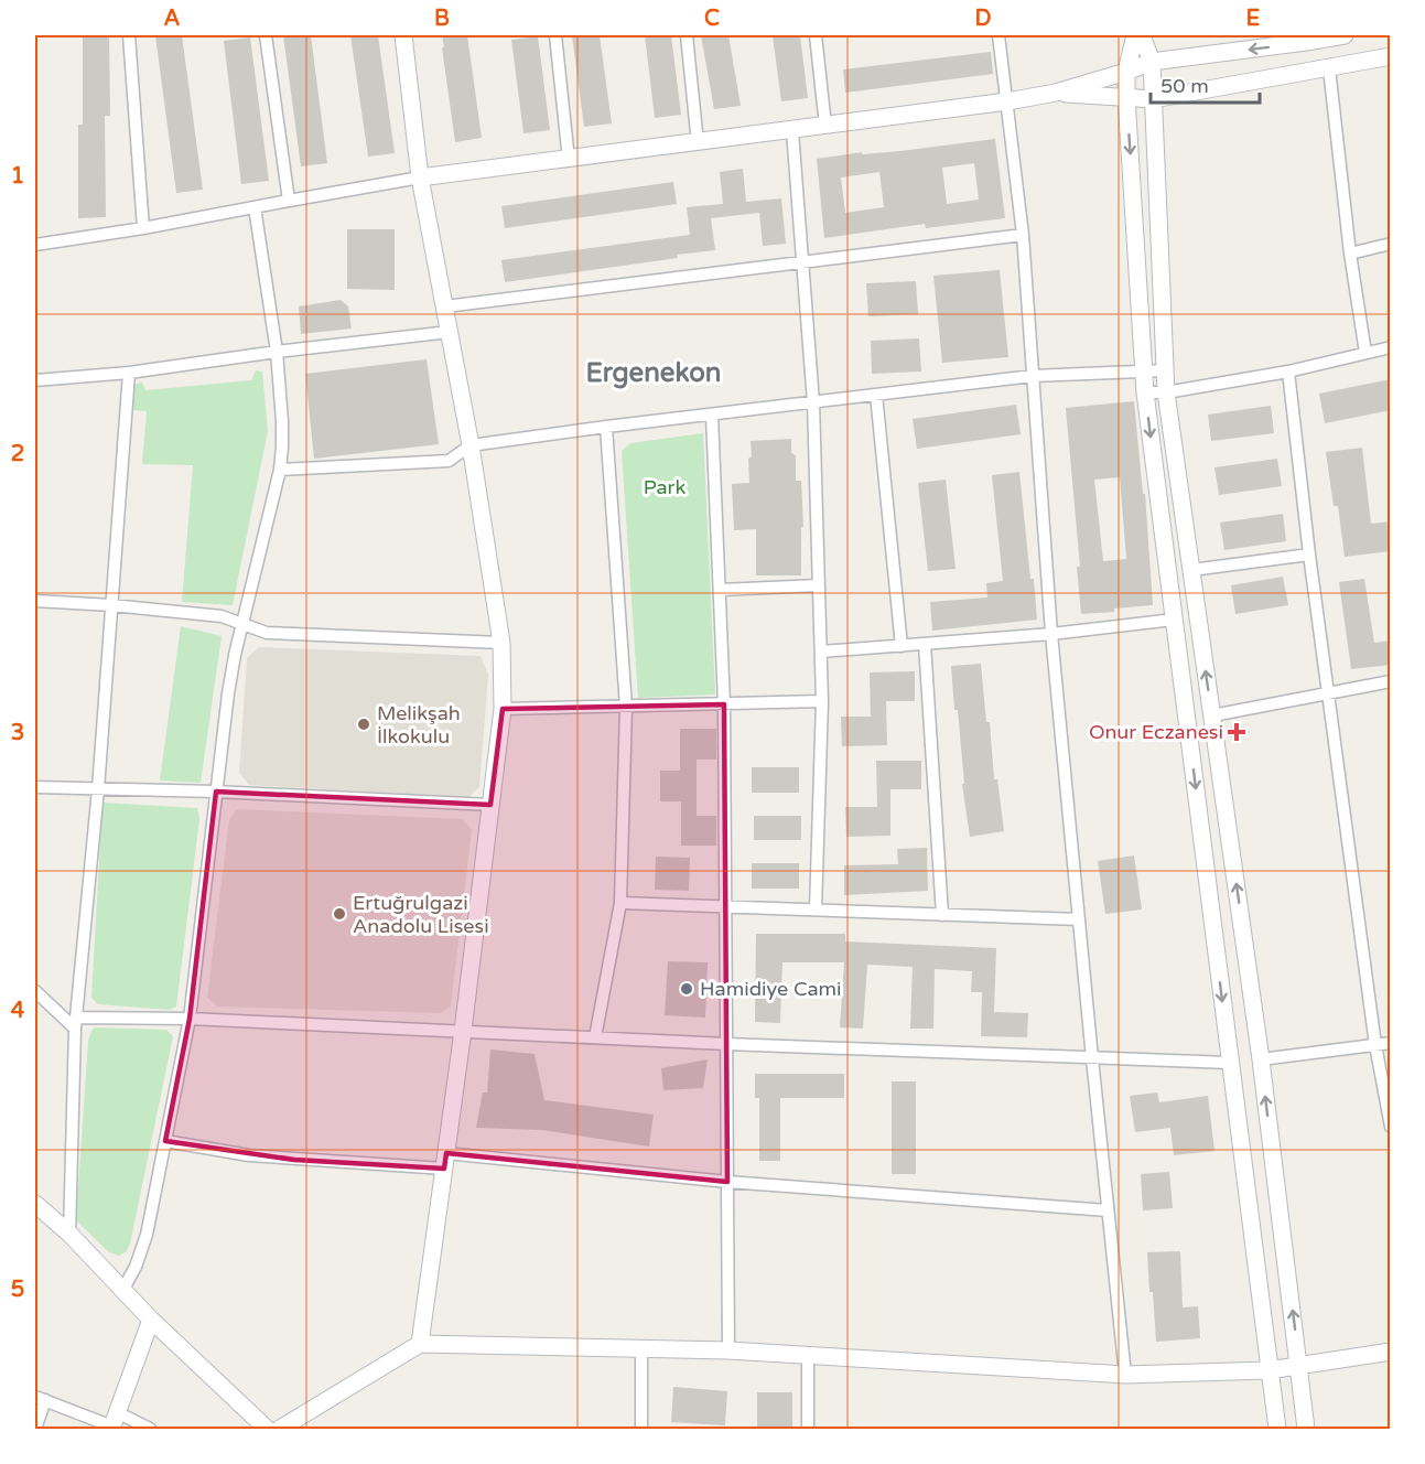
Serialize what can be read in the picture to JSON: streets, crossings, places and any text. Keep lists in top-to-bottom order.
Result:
{
  "districts": ["Ergenekon"],
  "parks": ["Park"],
  "places": {
    "other": ["Melikşah İlkokulu", "Ertuğrulgazi Anadolu Lisesi", "Hamidiye Cami"],
    "health": ["Onur Eczanesi"]
  },
  "scale_bar": "50 m",
  "grid": {
    "columns": [
      "A",
      "B",
      "C",
      "D",
      "E"
    ],
    "rows": [
      "1",
      "2",
      "3",
      "4",
      "5"
    ]
  }
}
